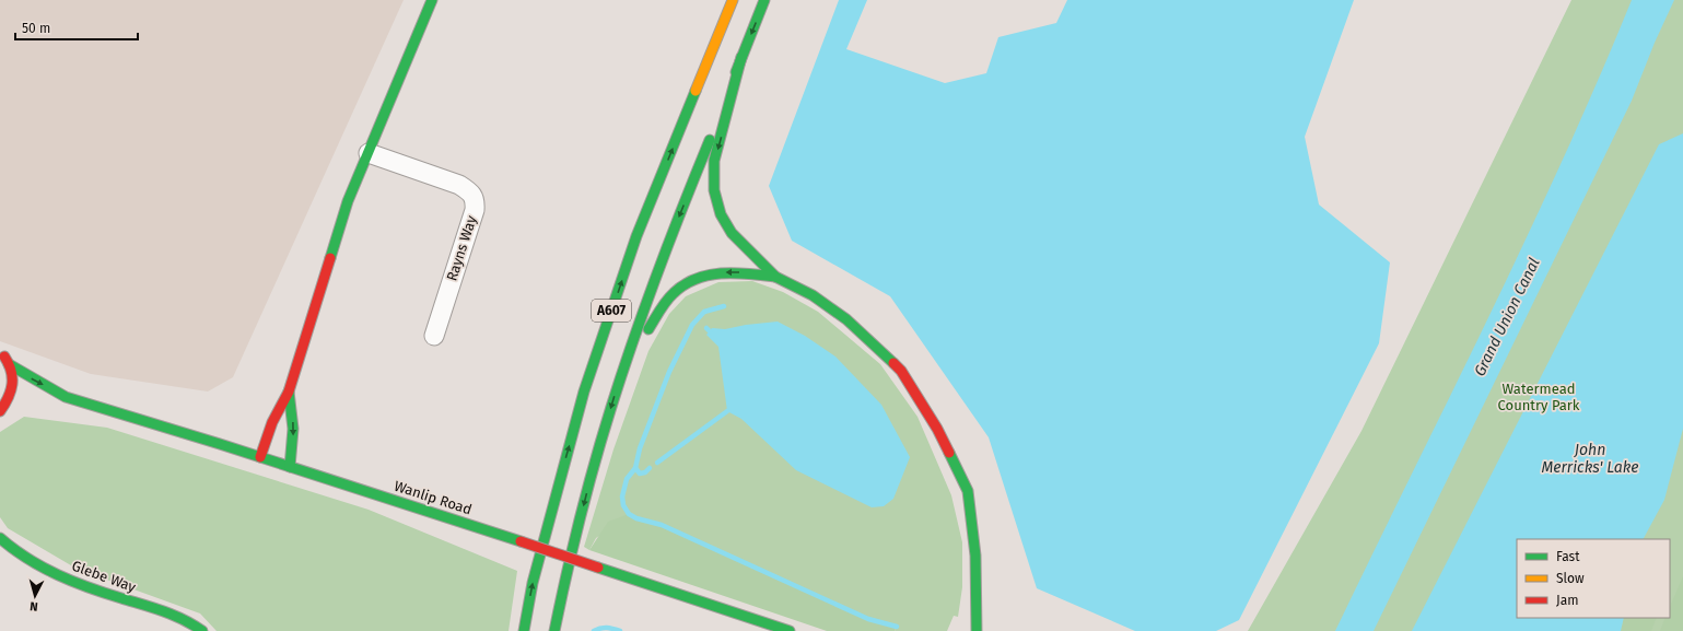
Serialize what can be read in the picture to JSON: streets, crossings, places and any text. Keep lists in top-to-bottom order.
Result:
{
  "streets": {
    "main road": ["A607", "Wanlip Road", "Glebe Way"],
    "street": ["Rayns Way"]
  },
  "water": ["Grand Union Canal", "John Merricks' Lake"],
  "parks": ["Watermead Country Park"],
  "legend": ["Fast", "Slow", "Jam"],
  "scale_bar": "50 m",
  "north": "bottom"
}
